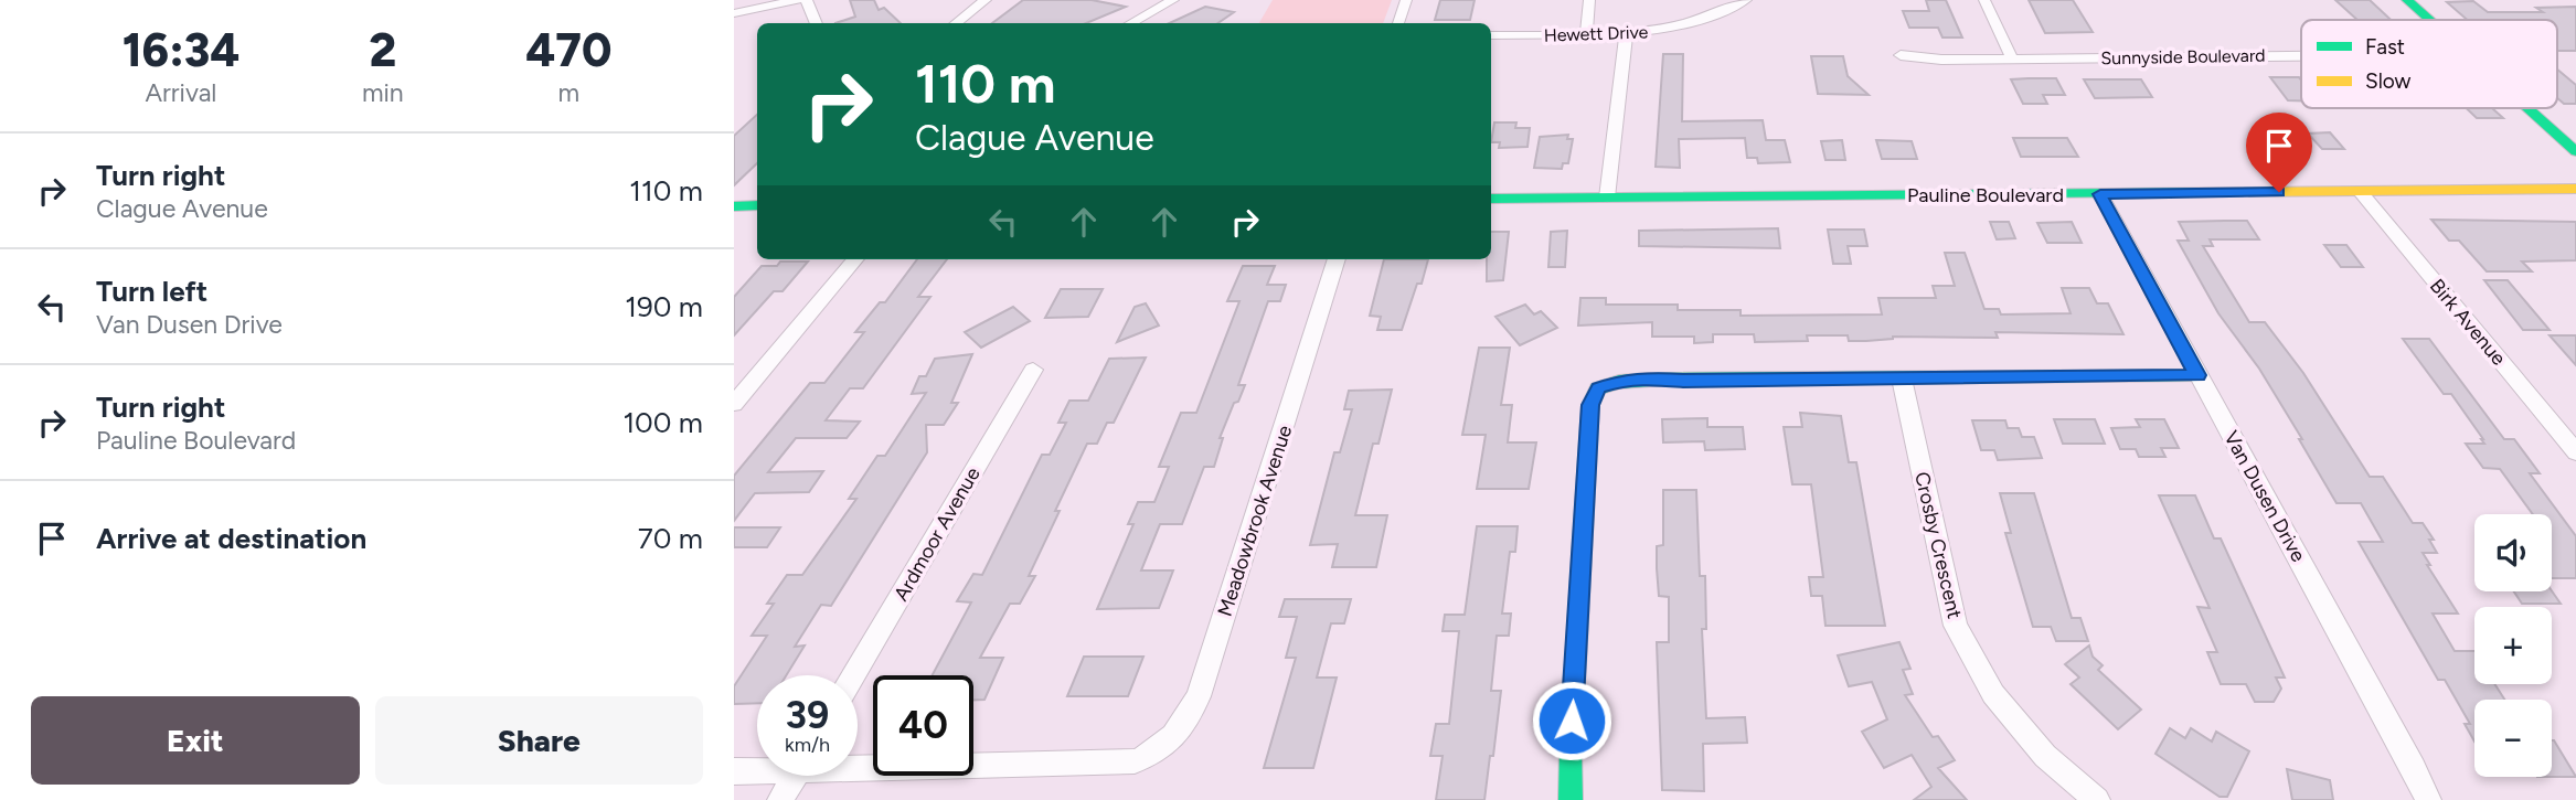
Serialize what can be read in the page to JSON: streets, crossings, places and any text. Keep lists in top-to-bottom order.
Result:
{
  "streets": {
    "street": [
      "Hewett Drive",
      "Sunnyside Boulevard",
      "Pauline Boulevard",
      "Birk Avenue",
      "Van Dusen Drive",
      "Meadowbrook Avenue",
      "Ardmoor Avenue",
      "Crosby Crescent"
    ]
  },
  "crossings": [
    ["Pauline Boulevard", "Birk Avenue"],
    ["Pauline Boulevard", "Van Dusen Drive"]
  ],
  "legend": ["Fast", "Slow"],
  "page": {
    "eta": [
      "16:34",
      "Arrival",
      "2",
      "min",
      "470",
      "m"
    ],
    "turn": ["110 m", "Clague Avenue"],
    "list": [
      {
        "name": "Turn right",
        "note": "Clague Avenue",
        "value": "110 m"
      },
      {
        "name": "Turn left",
        "note": "Van Dusen Drive",
        "value": "190 m"
      },
      {
        "name": "Turn right",
        "note": "Pauline Boulevard",
        "value": "100 m"
      },
      {
        "name": "Arrive at destination",
        "value": "70 m"
      }
    ],
    "map_buttons": ["+", "−"],
    "speed": "39 km/h",
    "limit": "40",
    "buttons": ["Exit", "Share"]
  }
}
